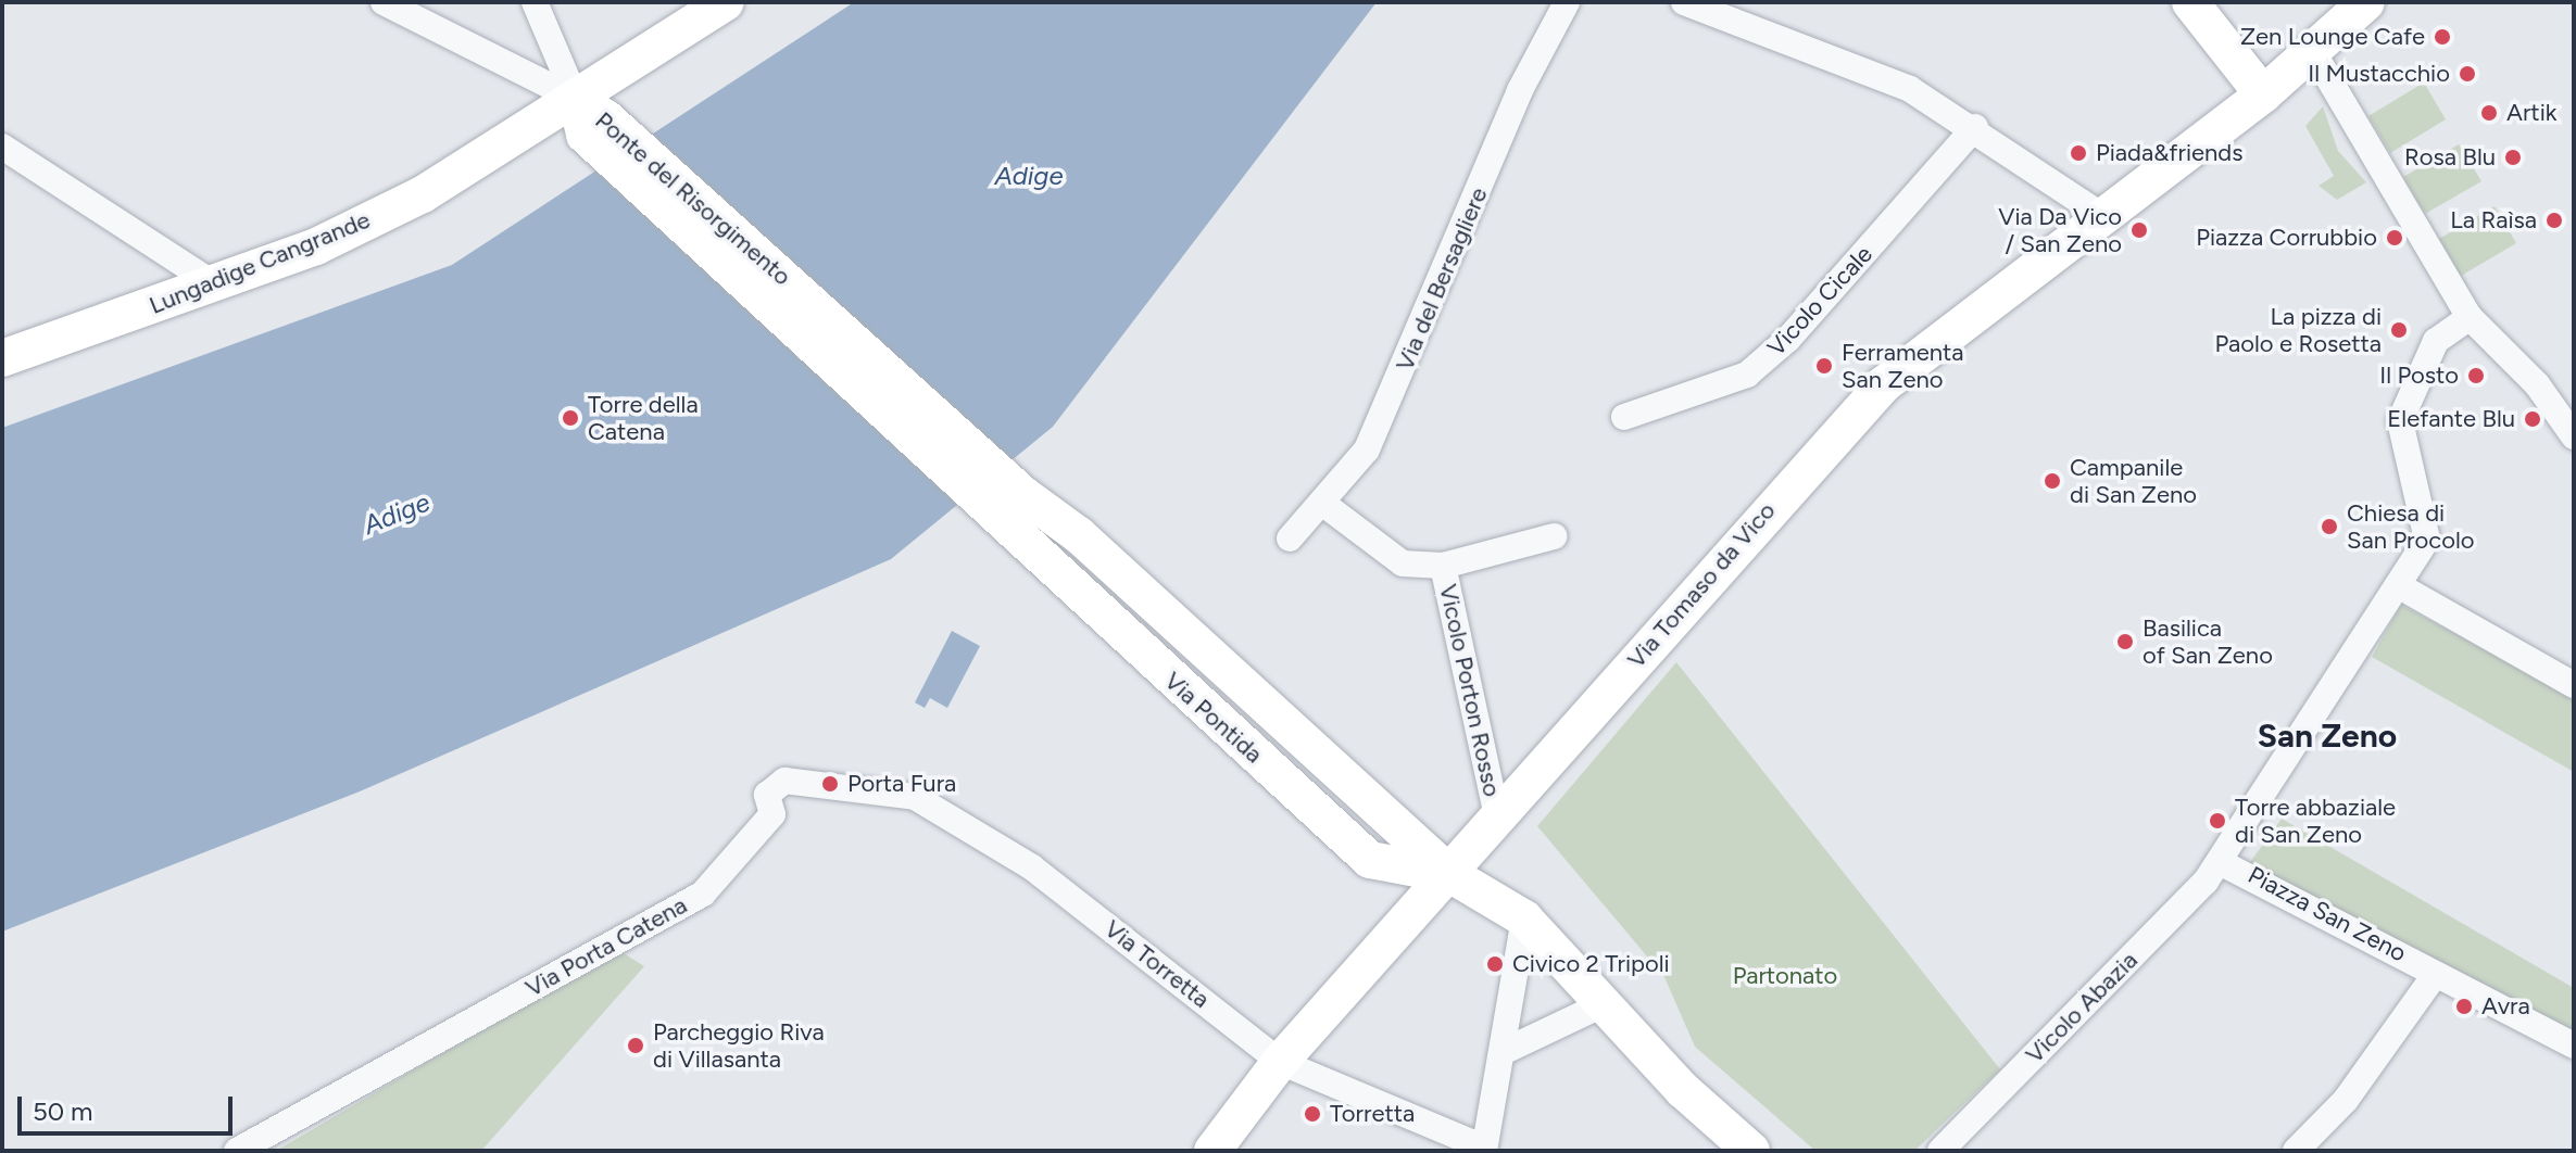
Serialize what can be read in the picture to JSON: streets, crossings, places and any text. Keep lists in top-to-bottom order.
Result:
{
  "streets": {
    "street": [
      "Ponte del Risorgimento",
      "Lungadige Cangrande",
      "Via del Bersagliere",
      "Vicolo Cicale",
      "Via Tomaso da Vico",
      "Vicolo Porton Rosso",
      "Via Pontida",
      "Piazza San Zeno",
      "Via Porta Catena",
      "Via Torretta",
      "Vicolo Abazia"
    ]
  },
  "crossings": [
    ["Ponte del Risorgimento", "Lungadige Cangrande"],
    ["Ponte del Risorgimento", "Via Pontida"],
    ["Via del Bersagliere", "Vicolo Porton Rosso"],
    ["Via Tomaso da Vico", "Vicolo Porton Rosso"],
    ["Via Tomaso da Vico", "Via Pontida"],
    ["Via Tomaso da Vico", "Via Torretta"],
    ["Piazza San Zeno", "Vicolo Abazia"],
    ["Via Porta Catena", "Via Torretta"]
  ],
  "districts": ["San Zeno"],
  "water": ["Adige"],
  "parks": ["Partonato"],
  "places": [
    "Zen Lounge Cafe",
    "Il Mustacchio",
    "Artik",
    "Piada&friends",
    "Rosa Blu",
    "La Raìsa",
    "Via Da Vico / San Zeno",
    "Piazza Corrubbio",
    "La pizza di Paolo e Rosetta",
    "Ferramenta San Zeno",
    "Il Posto",
    "Torre della Catena",
    "Elefante Blu",
    "Campanile di San Zeno",
    "Chiesa di San Procolo",
    "Basilica of San Zeno",
    "Porta Fura",
    "Torre abbaziale di San Zeno",
    "Civico 2 Tripoli",
    "Avra",
    "Parcheggio Riva di Villasanta",
    "Torretta"
  ],
  "scale_bar": "50 m"
}
